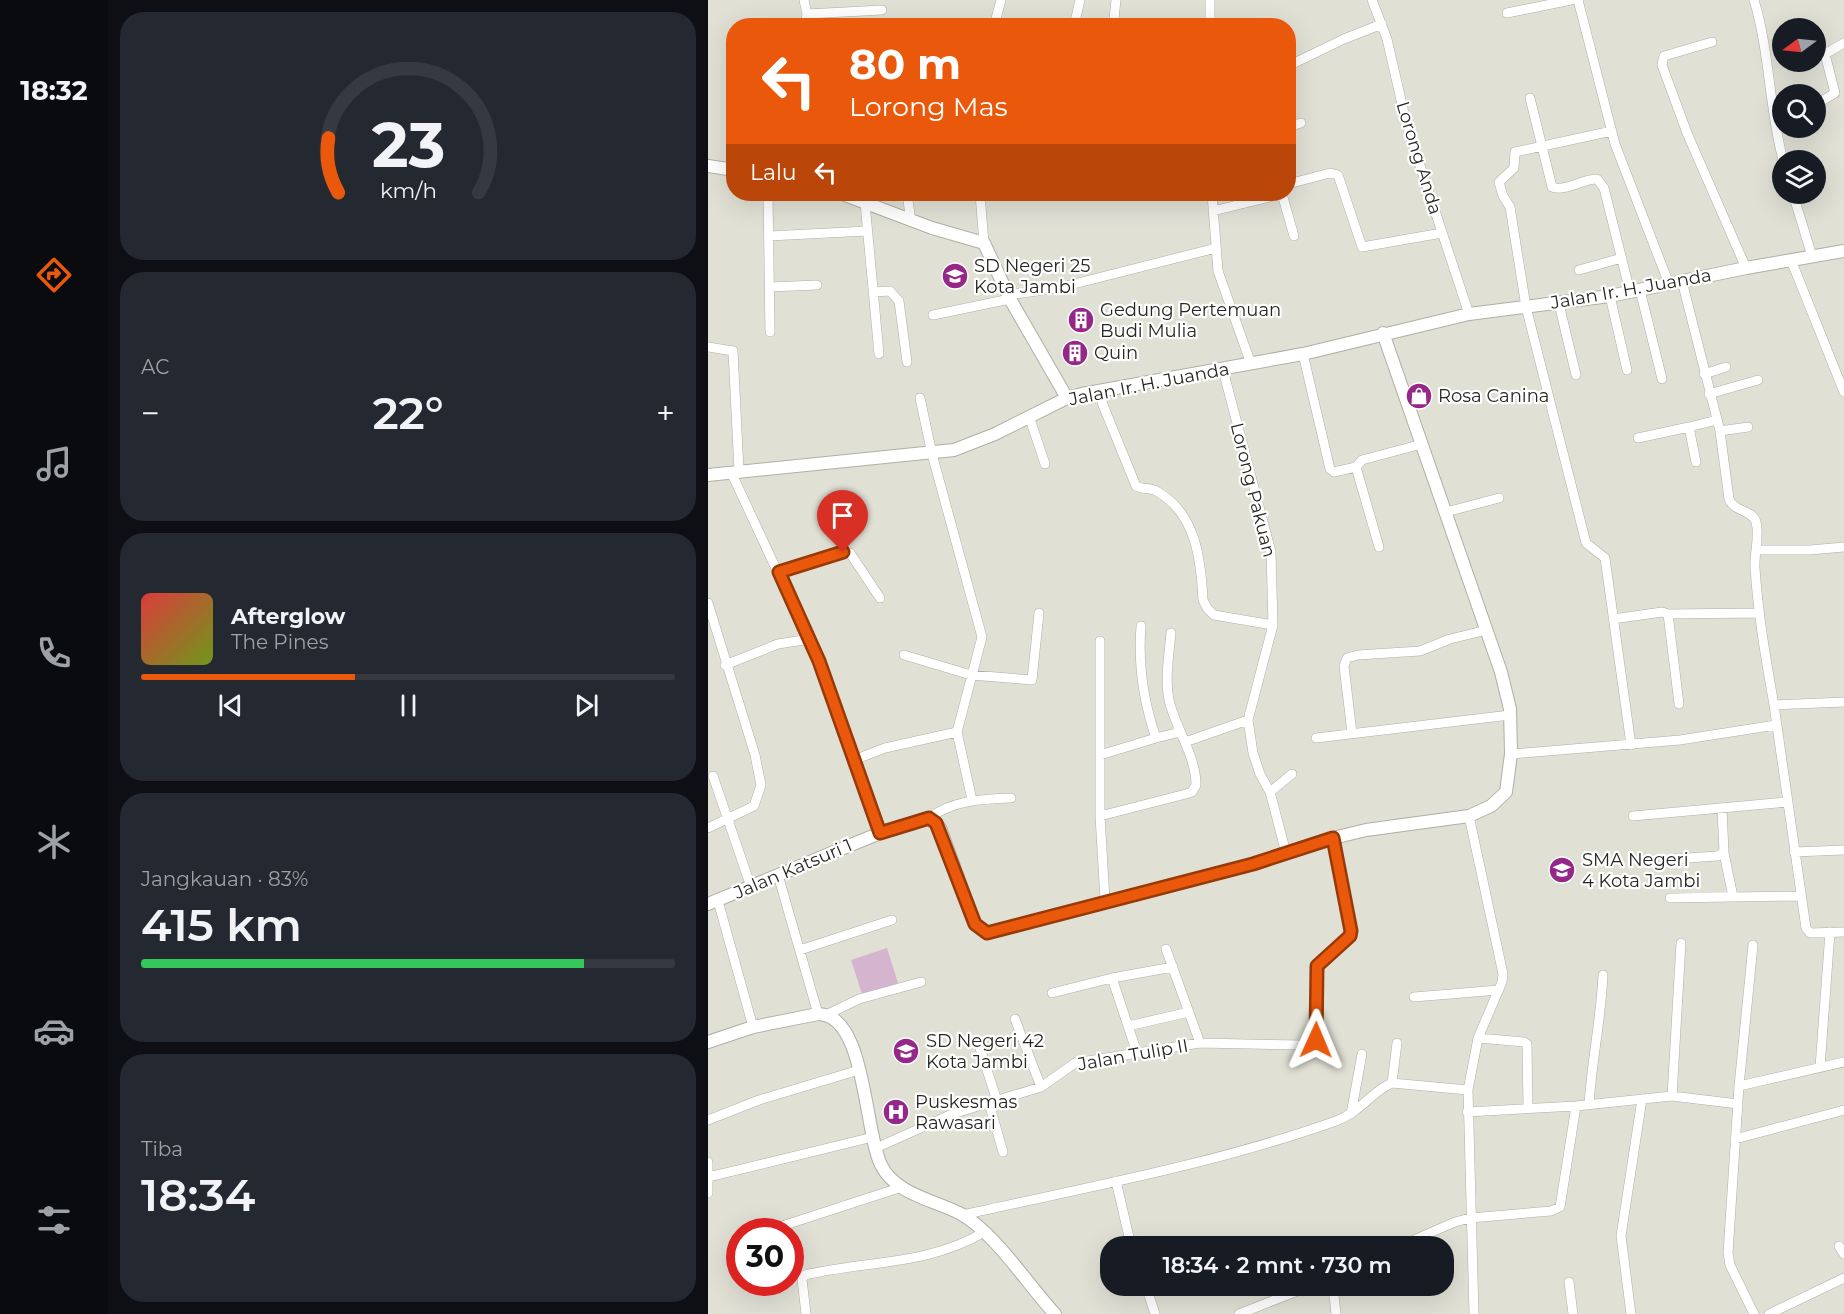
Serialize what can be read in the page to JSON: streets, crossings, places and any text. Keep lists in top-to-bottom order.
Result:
{
  "streets": {
    "street": [
      "Lorong Anda",
      "Jalan Ir. H. Juanda",
      "Lorong Pakuan",
      "Jalan Katsuri 1",
      "Jalan Tulip II"
    ]
  },
  "crossings": [
    ["Lorong Anda", "Jalan Ir. H. Juanda"],
    ["Jalan Ir. H. Juanda", "Lorong Pakuan"]
  ],
  "places": {
    "school or university": ["SD Negeri 25 Kota Jambi", "SMA Negeri 4 Kota Jambi", "SD Negeri 42 Kota Jambi"],
    "building": ["Gedung Pertemuan Budi Mulia", "Quin"],
    "shop": ["Rosa Canina"],
    "hospital": ["Puskesmas Rawasari"]
  },
  "north": "left",
  "page": {
    "tabs": "18:32",
    "turn": ["80 m", "Lorong Mas"],
    "then": "Lalu",
    "tile": [
      "AC",
      ["Jangkauan · 83%", "415 km"],
      ["Tiba", "18:34"]
    ],
    "heat": ["−", "22°", "+"],
    "song": ["Afterglow", "The Pines"],
    "limit": "30",
    "trip": "18:34 · 2 mnt · 730 m",
    "gauge": ["23", "km/h"]
  }
}
